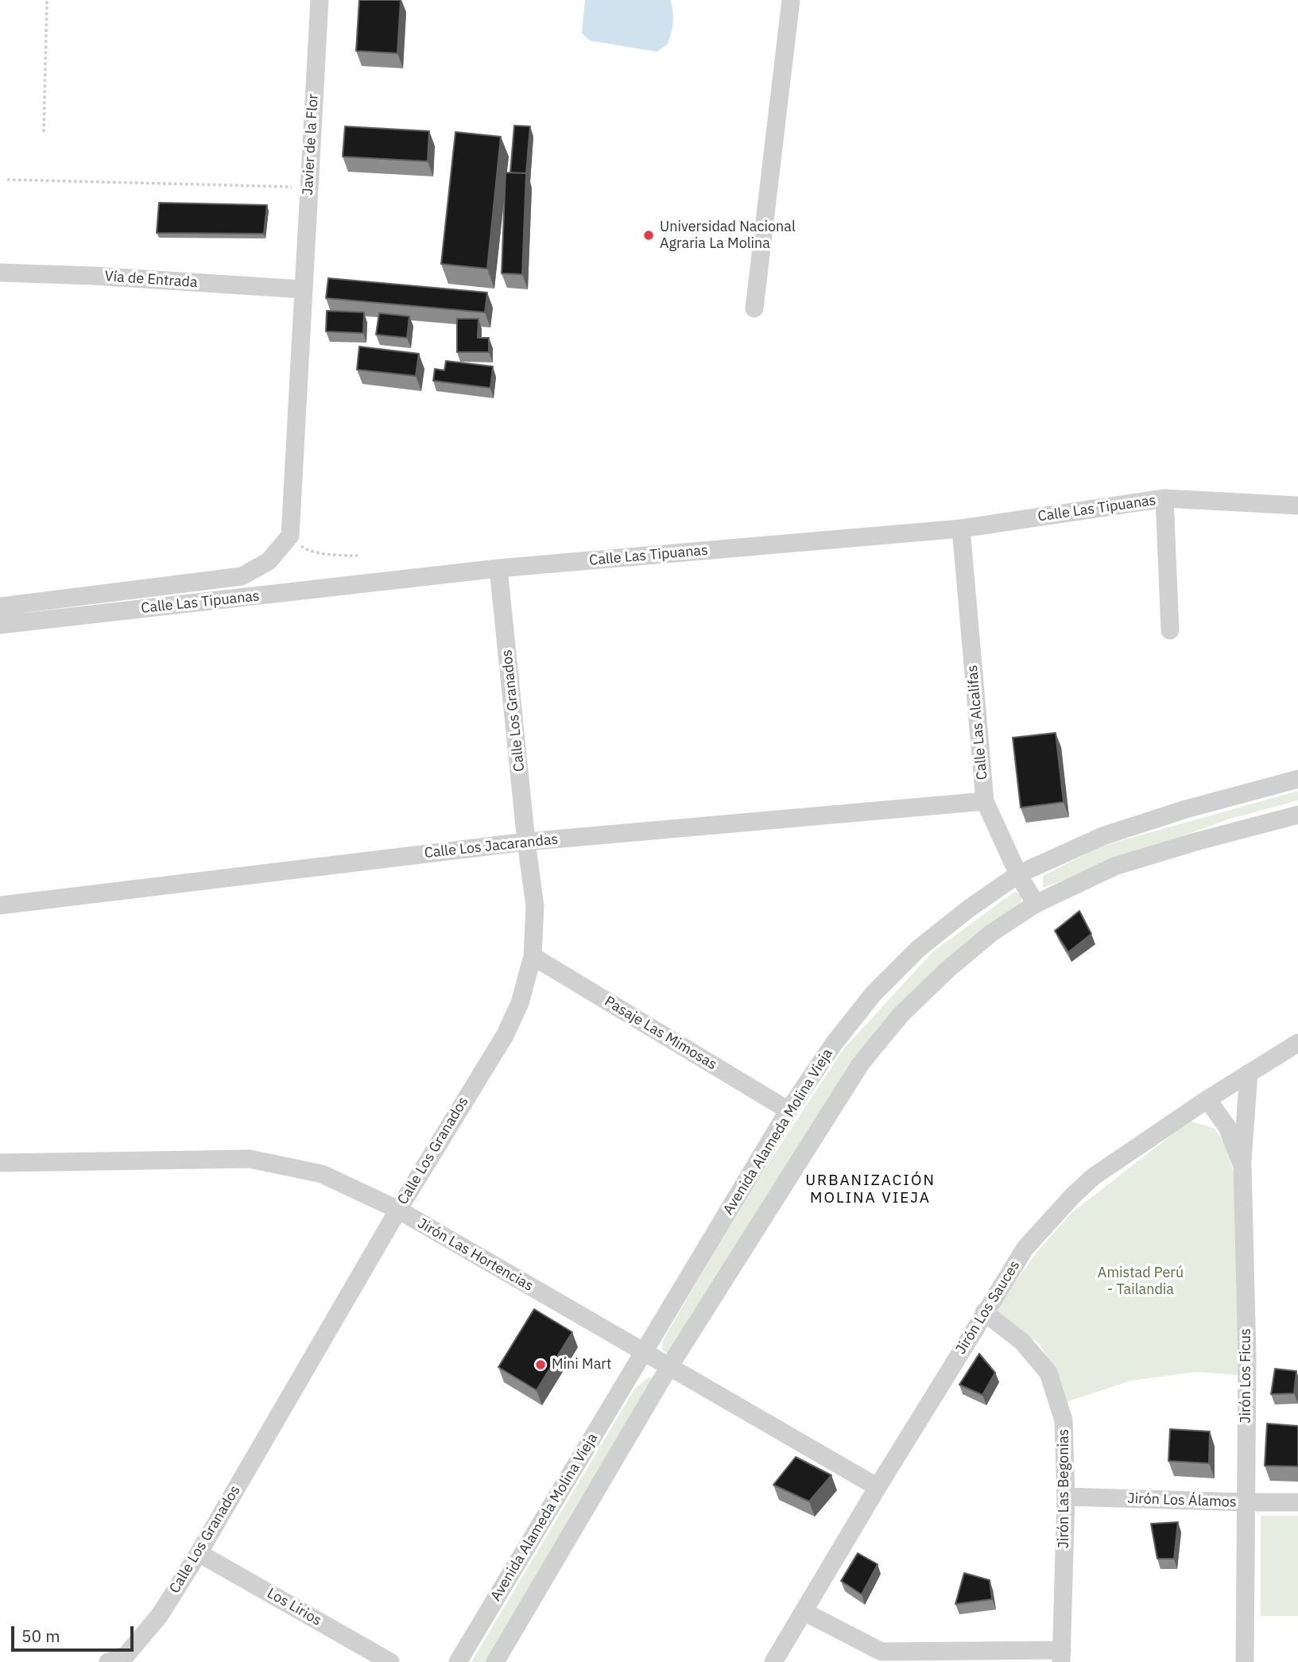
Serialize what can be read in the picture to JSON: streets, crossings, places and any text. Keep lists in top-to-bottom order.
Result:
{
  "streets": {
    "street": [
      "Javier de la Flor",
      "Vía de Entrada",
      "Calle Las Tipuanas",
      "Calle Los Granados",
      "Calle Las Alcalifas",
      "Calle Los Jacarandas",
      "Pasaje Las Mimosas",
      "Avenida Alameda Molina Vieja",
      "Jirón Las Hortencias",
      "Jirón Los Sauces",
      "Jirón Los Ficus",
      "Jirón Las Begonias",
      "Jirón Los Álamos",
      "Los Lirios"
    ]
  },
  "crossings": [
    ["Javier de la Flor", "Vía de Entrada"],
    ["Calle Las Tipuanas", "Calle Los Granados"],
    ["Calle Las Tipuanas", "Calle Las Alcalifas"],
    ["Calle Los Granados", "Calle Los Jacarandas"],
    ["Calle Los Granados", "Pasaje Las Mimosas"],
    ["Calle Los Granados", "Jirón Las Hortencias"],
    ["Calle Los Granados", "Los Lirios"],
    ["Calle Las Alcalifas", "Calle Los Jacarandas"],
    ["Calle Las Alcalifas", "Avenida Alameda Molina Vieja"],
    ["Pasaje Las Mimosas", "Avenida Alameda Molina Vieja"],
    ["Avenida Alameda Molina Vieja", "Jirón Las Hortencias"],
    ["Jirón Las Hortencias", "Jirón Los Sauces"],
    ["Jirón Los Sauces", "Jirón Los Ficus"],
    ["Jirón Los Sauces", "Jirón Las Begonias"],
    ["Jirón Los Ficus", "Jirón Los Álamos"],
    ["Jirón Las Begonias", "Jirón Los Álamos"]
  ],
  "districts": ["URBANIZACIÓN MOLINA VIEJA"],
  "parks": ["Amistad Perú - Tailandia"],
  "places": ["Universidad Nacional Agraria La Molina", "Mini Mart"],
  "scale_bar": "50 m"
}
